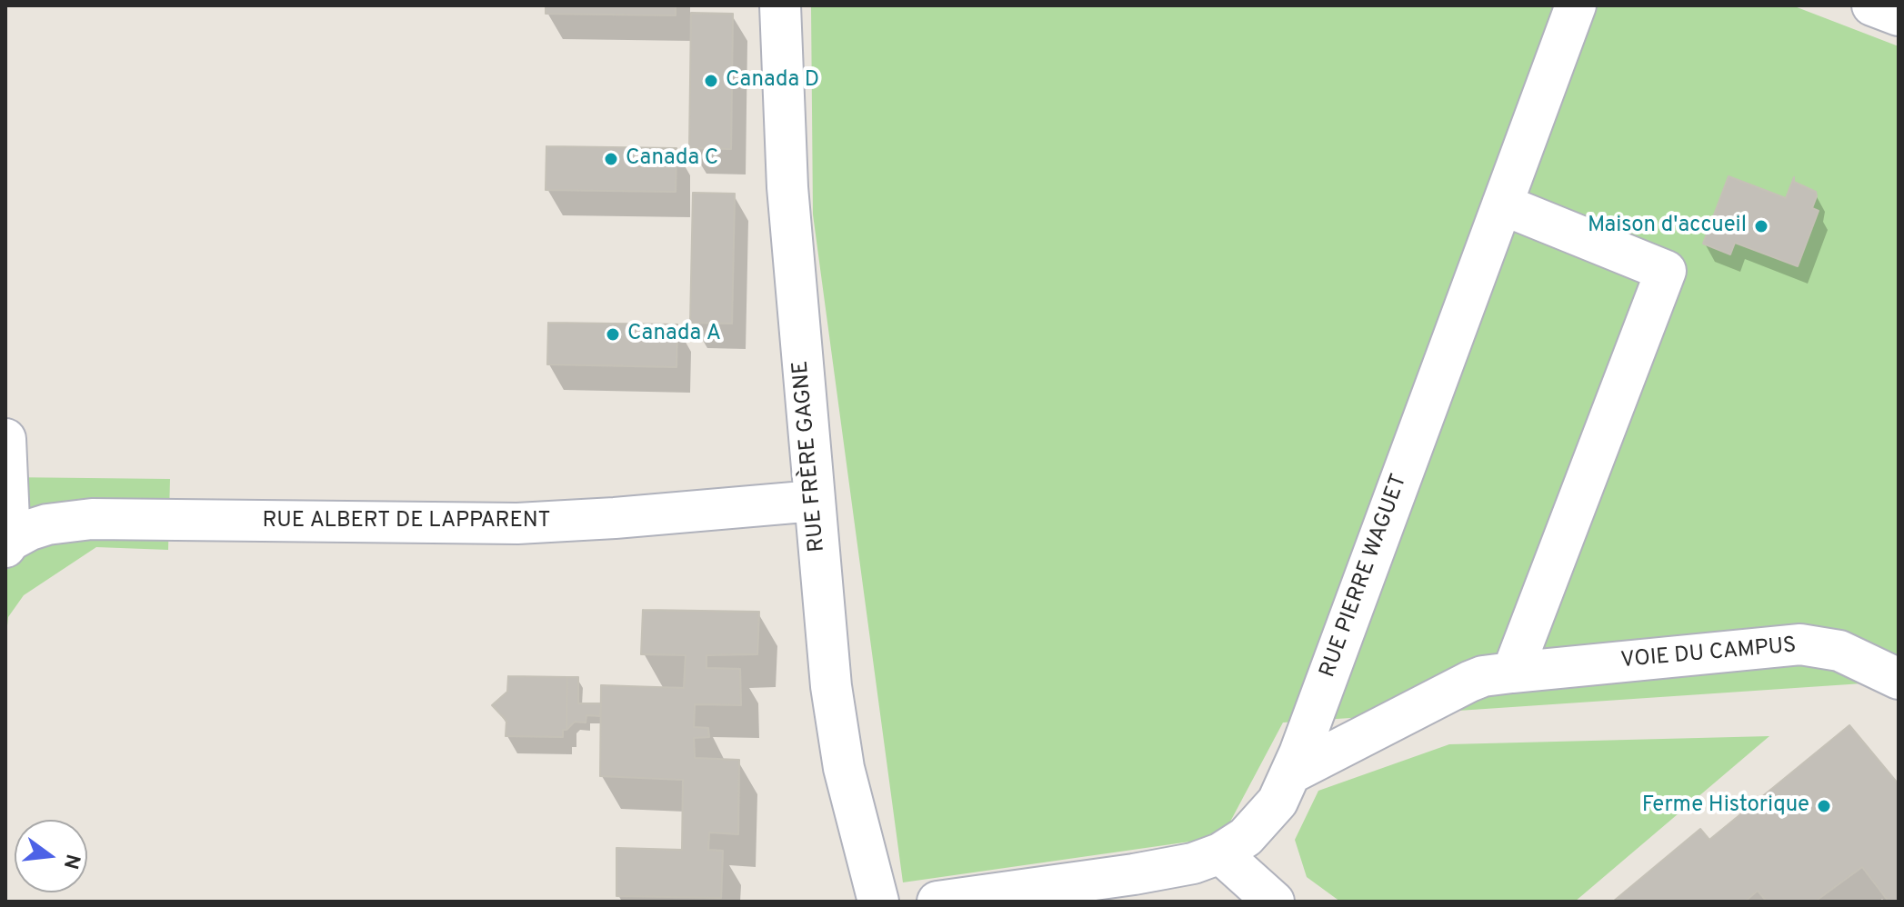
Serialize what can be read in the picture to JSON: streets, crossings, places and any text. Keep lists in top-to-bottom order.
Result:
{
  "streets": {
    "street": [
      "RUE FRÈRE GAGNE",
      "RUE ALBERT DE LAPPARENT",
      "RUE PIERRE WAGUET",
      "VOIE DU CAMPUS"
    ]
  },
  "crossings": [
    ["RUE FRÈRE GAGNE", "RUE ALBERT DE LAPPARENT"],
    ["RUE PIERRE WAGUET", "VOIE DU CAMPUS"]
  ],
  "places": [
    "Canada D",
    "Canada C",
    "Maison d'accueil",
    "Canada A",
    "Ferme Historique"
  ],
  "north": "right"
}
